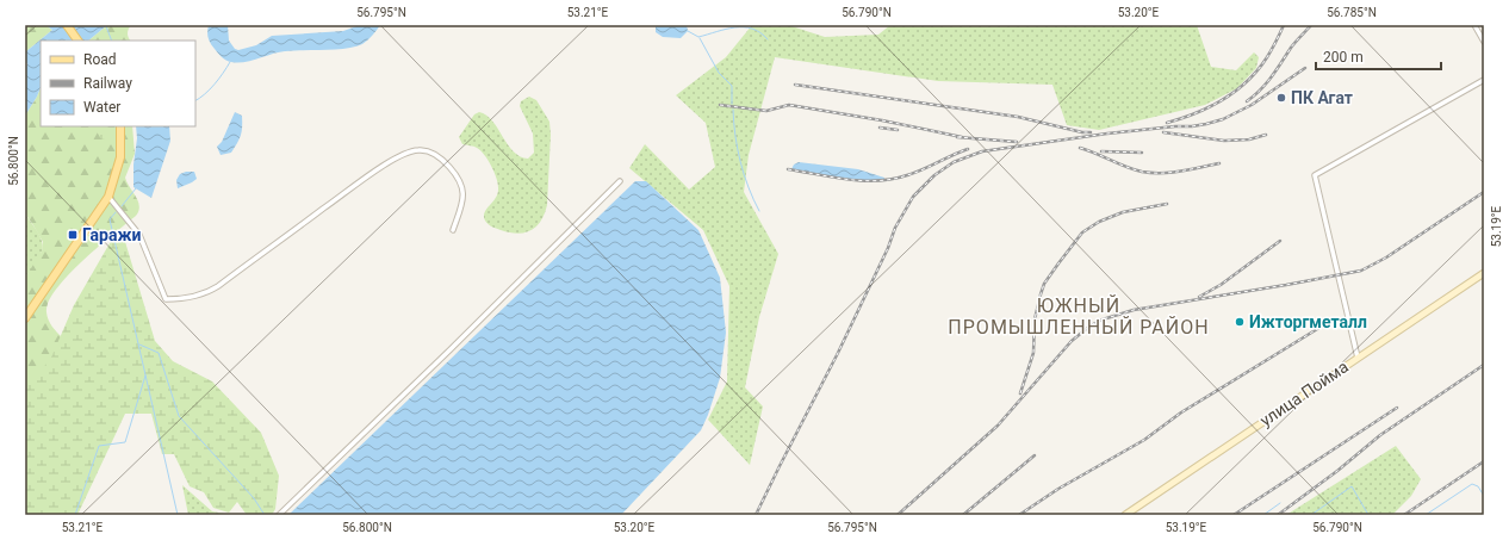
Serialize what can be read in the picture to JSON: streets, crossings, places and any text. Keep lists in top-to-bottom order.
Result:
{
  "streets": {
    "main road": ["улица Пойма"]
  },
  "districts": ["ЮЖНЫЙ ПРОМЫШЛЕННЫЙ РАЙОН"],
  "places": {
    "other": ["ПК Агат", "Ижторгметалл"],
    "transit": ["Гаражи"]
  },
  "legend": ["Road", "Railway", "Water"],
  "scale_bar": "200 m",
  "coordinates": [
    "56.795°N",
    "53.21°E",
    "56.790°N",
    "53.20°E",
    "56.785°N",
    "56.800°N",
    "53.19°E"
  ]
}
